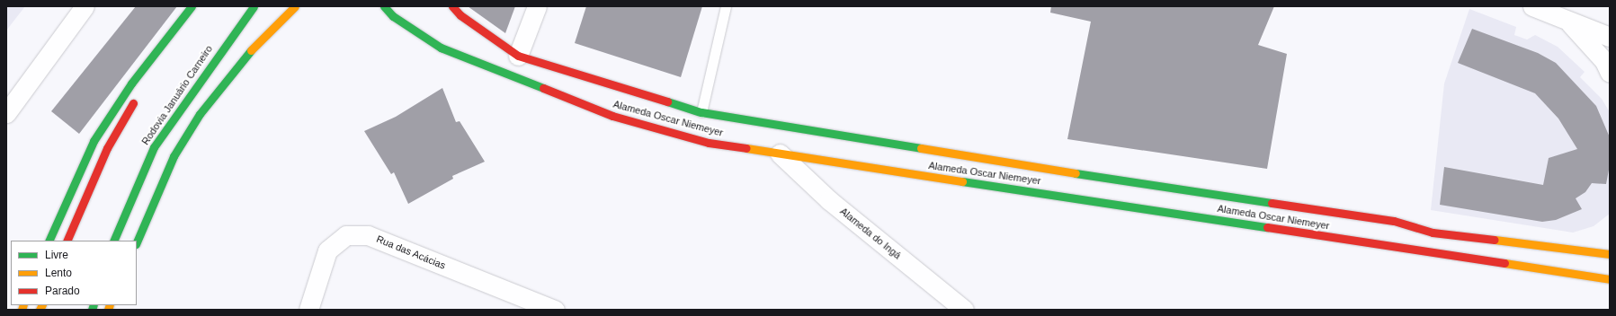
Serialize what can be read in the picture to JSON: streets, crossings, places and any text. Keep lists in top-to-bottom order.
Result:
{
  "streets": {
    "main road": ["Rodovia Januário Carneiro", "Alameda Oscar Niemeyer"],
    "street": ["Alameda do Ingá", "Rua das Acácias"]
  },
  "crossings": [
    ["Alameda Oscar Niemeyer", "Alameda do Ingá"]
  ],
  "legend": ["Livre", "Lento", "Parado"]
}
